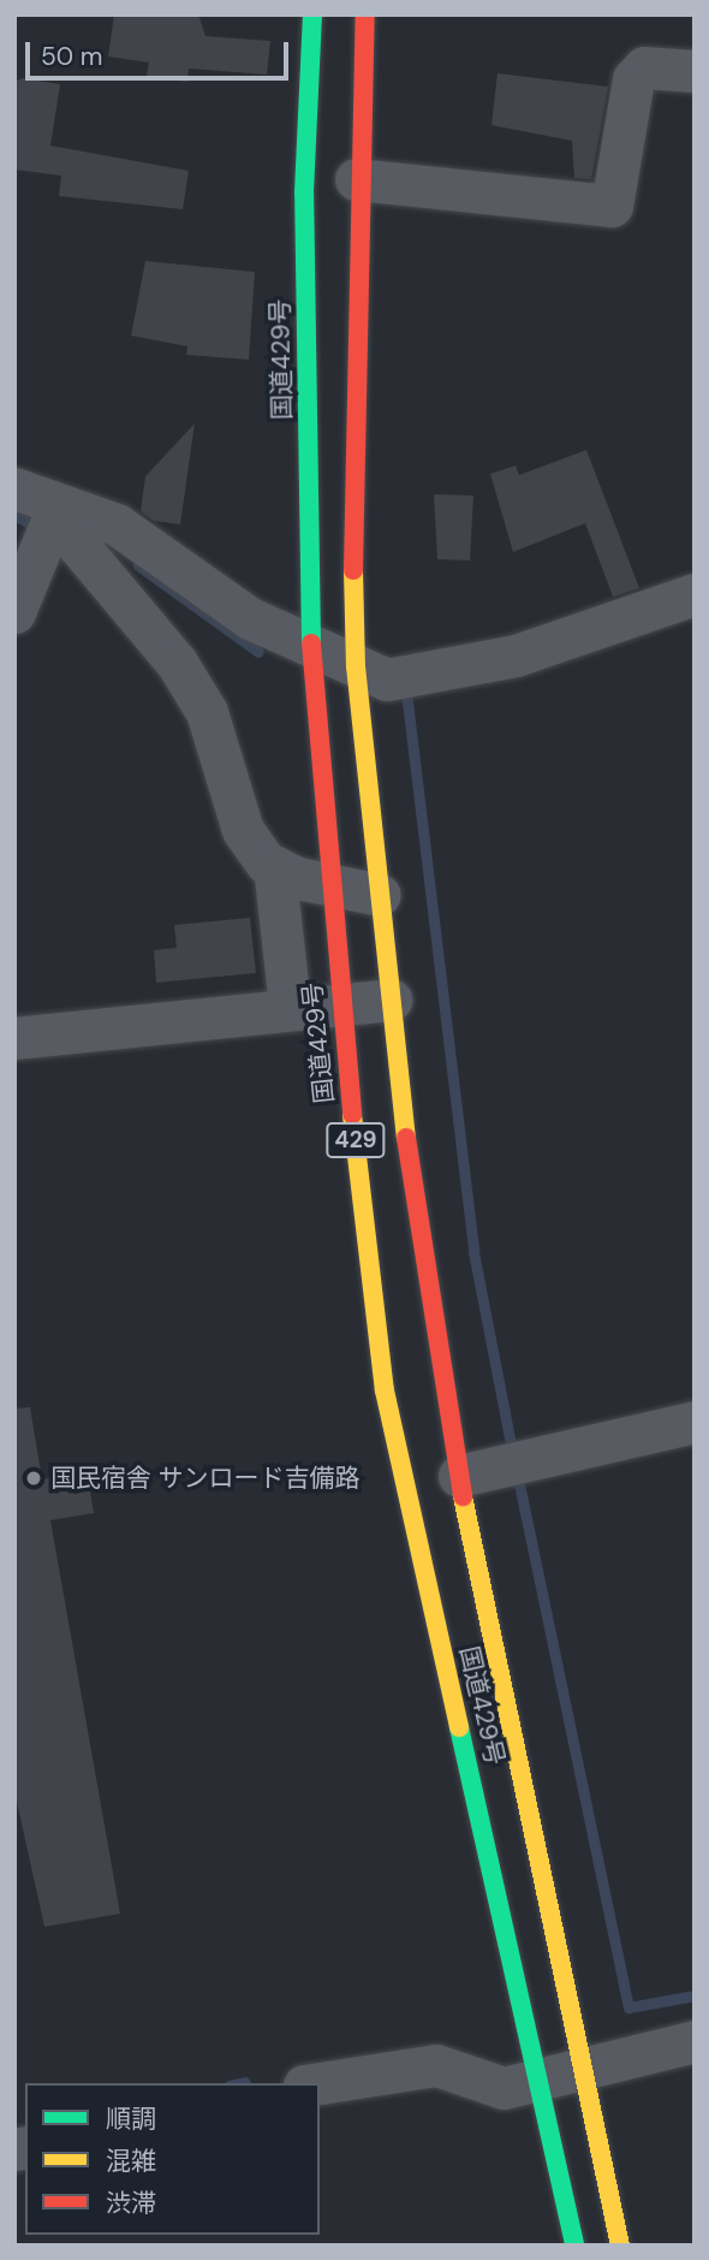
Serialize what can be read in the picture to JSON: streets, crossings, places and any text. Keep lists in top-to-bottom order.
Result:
{
  "streets": {
    "highway": ["国道429号", "429"]
  },
  "places": ["国民宿舎 サンロード吉備路"],
  "legend": ["順調", "混雑", "渋滞"],
  "scale_bar": "50 m"
}
